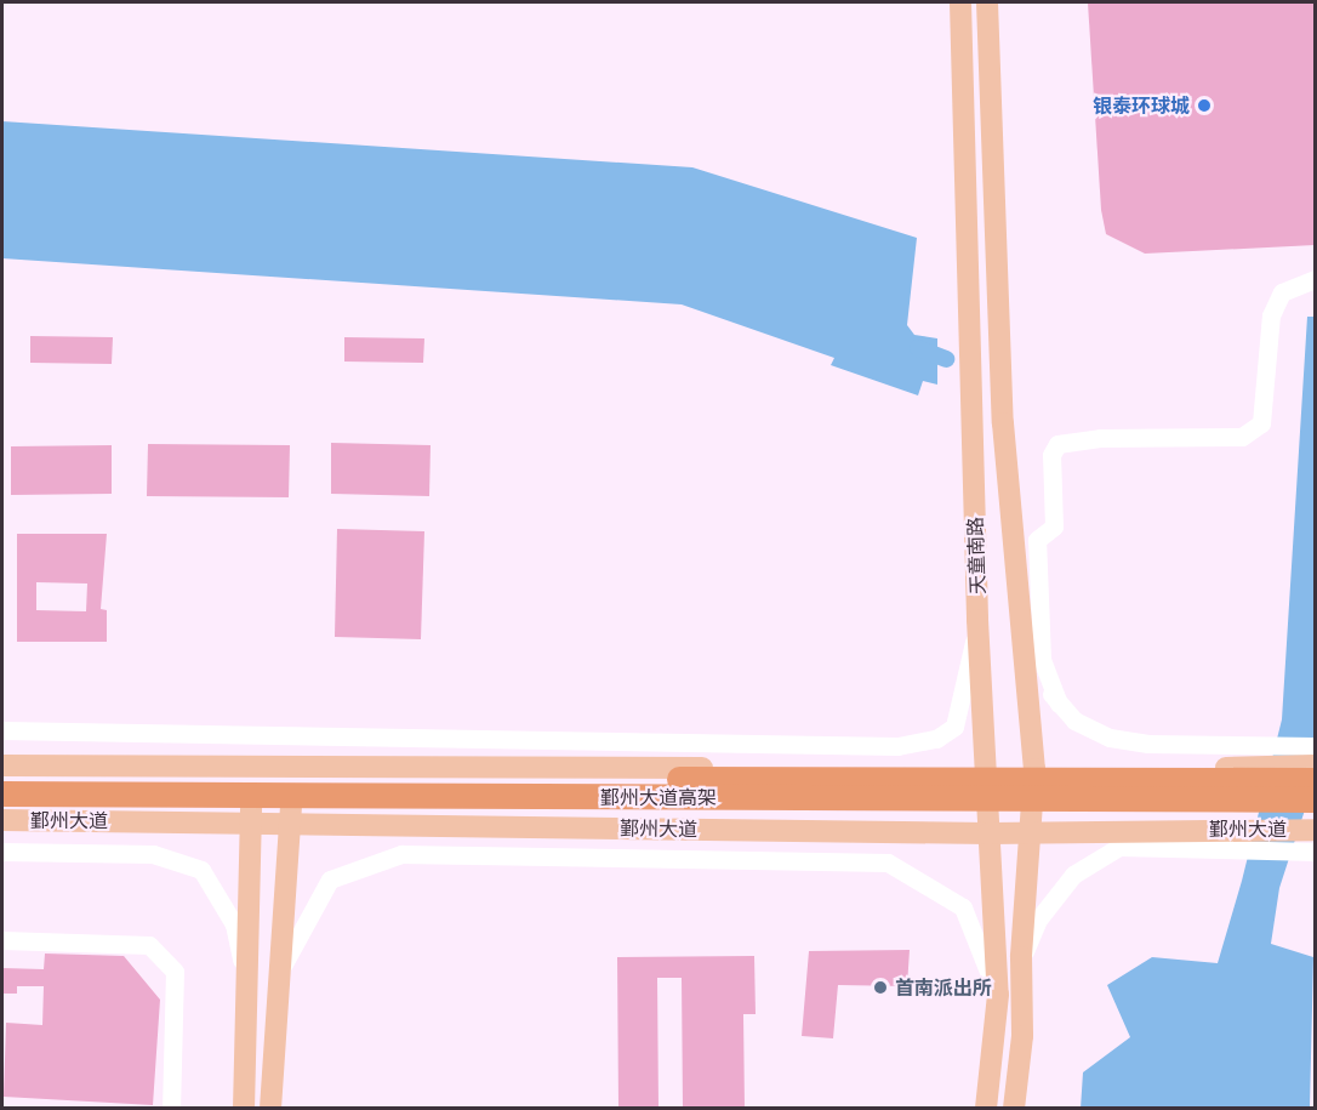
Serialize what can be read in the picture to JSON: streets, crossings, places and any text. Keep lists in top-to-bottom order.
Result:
{
  "streets": {
    "highway": ["鄞州大道高架"],
    "main road": ["天童南路", "鄞州大道"]
  },
  "crossings": [
    ["天童南路", "鄞州大道"]
  ],
  "places": ["银泰环球城", "首南派出所"]
}
